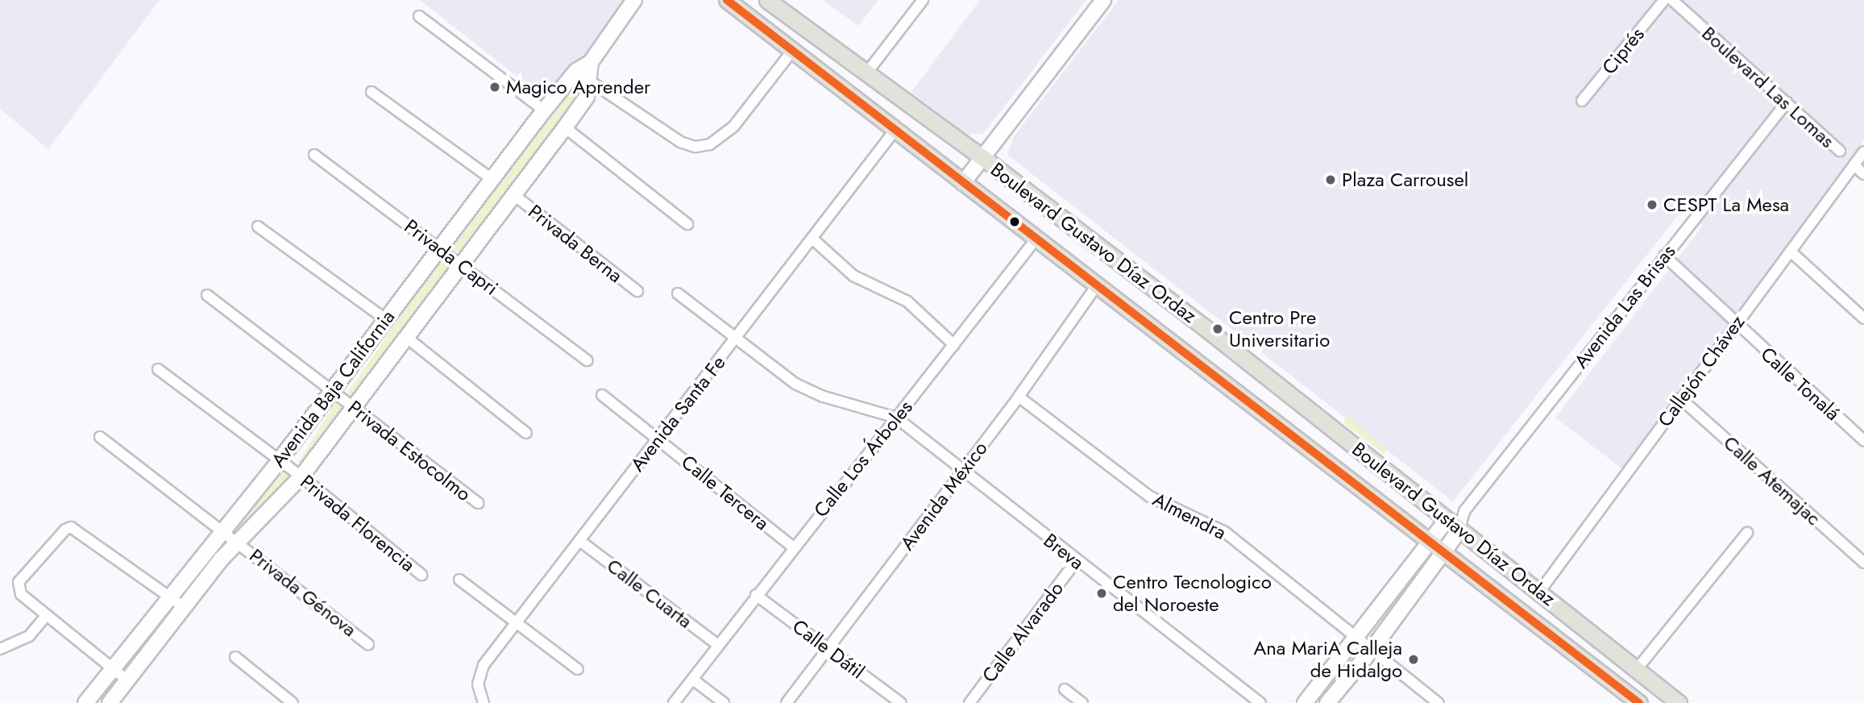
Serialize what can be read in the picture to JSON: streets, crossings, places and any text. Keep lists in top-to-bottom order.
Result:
{
  "streets": {
    "main road": ["Boulevard Gustavo Díaz Ordaz"],
    "street": [
      "Ciprés",
      "Boulevard Las Lomas",
      "Privada Berna",
      "Privada Capri",
      "Avenida Las Brisas",
      "Callejón Chávez",
      "Calle Tonalá",
      "Avenida Baja California",
      "Avenida Santa Fe",
      "Privada Estocolmo",
      "Calle Los Árboles",
      "Calle Atemajac",
      "Calle Tercera",
      "Avenida México",
      "Almendra",
      "Privada Florencia",
      "Breva",
      "Privada Génova",
      "Calle Cuarta",
      "Calle Alvarado",
      "Calle Dátil"
    ]
  },
  "crossings": [
    ["Boulevard Las Lomas", "Avenida Las Brisas"],
    ["Boulevard Gustavo Díaz Ordaz", "Avenida Las Brisas"],
    ["Boulevard Gustavo Díaz Ordaz", "Callejón Chávez"],
    ["Boulevard Gustavo Díaz Ordaz", "Avenida Santa Fe"],
    ["Boulevard Gustavo Díaz Ordaz", "Calle Los Árboles"],
    ["Boulevard Gustavo Díaz Ordaz", "Avenida México"],
    ["Privada Berna", "Avenida Baja California"],
    ["Privada Capri", "Avenida Baja California"],
    ["Avenida Las Brisas", "Calle Tonalá"],
    ["Callejón Chávez", "Calle Tonalá"],
    ["Callejón Chávez", "Calle Atemajac"],
    ["Avenida Baja California", "Privada Estocolmo"],
    ["Avenida Baja California", "Privada Florencia"],
    ["Avenida Baja California", "Privada Génova"],
    ["Avenida Santa Fe", "Calle Tercera"],
    ["Avenida Santa Fe", "Calle Cuarta"],
    ["Calle Los Árboles", "Calle Tercera"],
    ["Calle Los Árboles", "Breva"],
    ["Calle Los Árboles", "Calle Cuarta"],
    ["Calle Los Árboles", "Calle Dátil"],
    ["Avenida México", "Almendra"],
    ["Avenida México", "Breva"],
    ["Avenida México", "Calle Dátil"],
    ["Breva", "Calle Alvarado"]
  ],
  "places": [
    "Magico Aprender",
    "Plaza Carrousel",
    "CESPT La Mesa",
    "Centro Pre Universitario",
    "Centro Tecnologico del Noroeste",
    "Ana MariA Calleja de Hidalgo"
  ]
}
